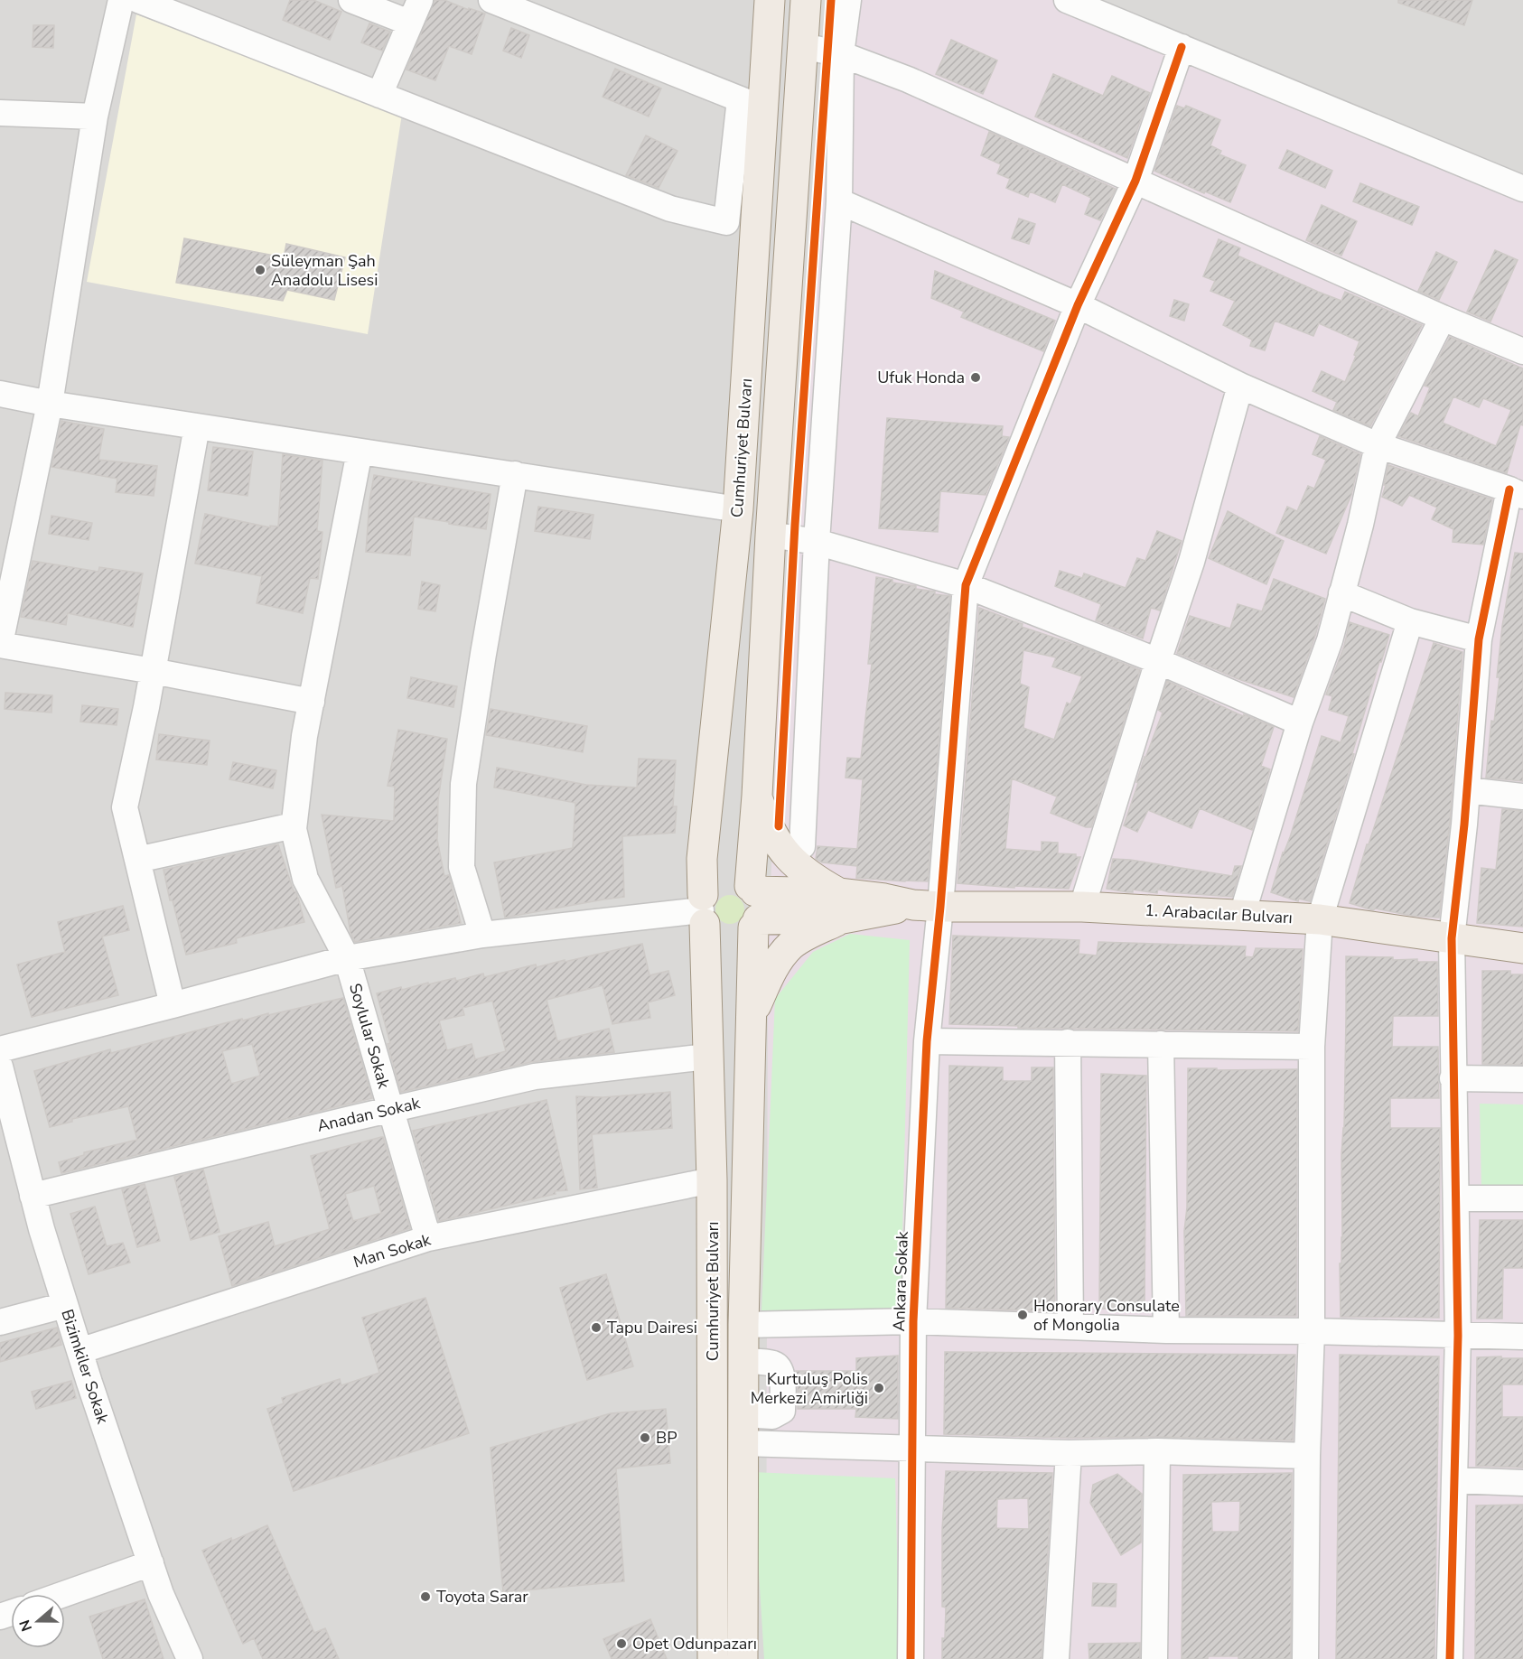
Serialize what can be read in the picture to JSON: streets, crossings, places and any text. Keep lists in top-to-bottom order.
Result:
{
  "streets": {
    "main road": ["Cumhuriyet Bulvarı", "1. Arabacılar Bulvarı"],
    "street": [
      "Soylular Sokak",
      "Anadan Sokak",
      "Man Sokak",
      "Ankara Sokak",
      "Bizimkiler Sokak"
    ]
  },
  "crossings": [
    ["Cumhuriyet Bulvarı", "1. Arabacılar Bulvarı"],
    ["Cumhuriyet Bulvarı", "Anadan Sokak"],
    ["Cumhuriyet Bulvarı", "Man Sokak"],
    ["1. Arabacılar Bulvarı", "Ankara Sokak"],
    ["Soylular Sokak", "Anadan Sokak"],
    ["Soylular Sokak", "Man Sokak"],
    ["Anadan Sokak", "Bizimkiler Sokak"],
    ["Man Sokak", "Bizimkiler Sokak"]
  ],
  "places": [
    "Süleyman Şah Anadolu Lisesi",
    "Ufuk Honda",
    "Honorary Consulate of Mongolia",
    "Tapu Dairesi",
    "Kurtuluş Polis Merkezi Amirliği",
    "BP",
    "Toyota Sarar",
    "Opet Odunpazarı"
  ],
  "north": "left"
}
